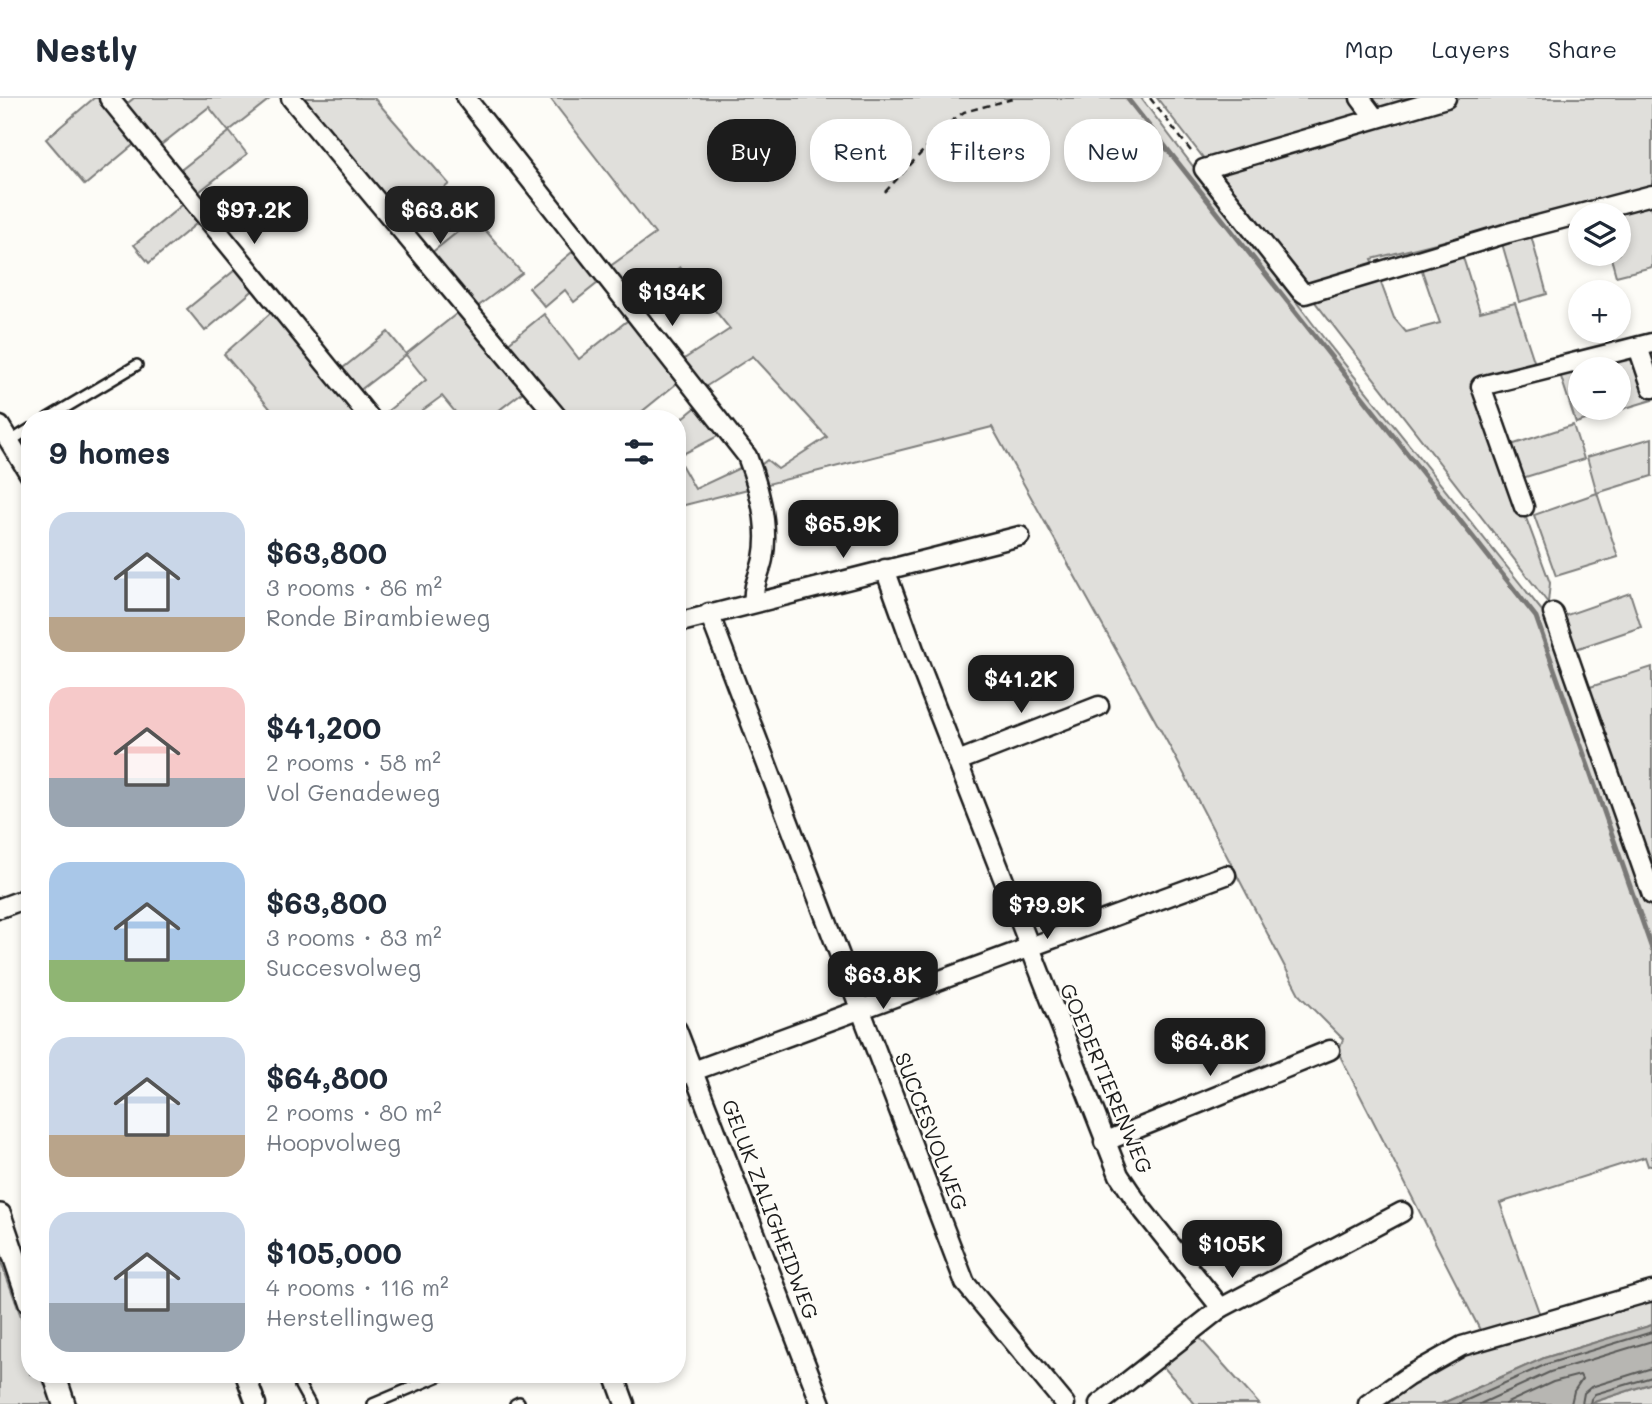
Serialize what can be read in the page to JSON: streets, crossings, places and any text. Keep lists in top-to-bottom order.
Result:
{
  "streets": {
    "street": ["GOEDERTIERENWEG", "SUCCESVOLWEG", "GELUK ZALIGHEIDWEG"]
  },
  "page": {
    "header": "Nestly",
    "nav": ["Map", "Layers", "Share"],
    "chip": [
      "Buy",
      "Rent",
      "Filters",
      "New"
    ],
    "price": [
      "$97.2K",
      "$63.8K",
      "$134K",
      "$65.9K",
      "$41.2K",
      "$79.9K",
      "$63.8K",
      "$64.8K",
      "$105K"
    ],
    "map_buttons": ["+", "−"],
    "heading": "9 homes",
    "list": [
      {
        "name": "$63,800",
        "note": "3 rooms · 86 m² · Ronde Birambieweg"
      },
      {
        "name": "$41,200",
        "note": "2 rooms · 58 m² · Vol Genadeweg"
      },
      {
        "name": "$63,800",
        "note": "3 rooms · 83 m² · Succesvolweg"
      },
      {
        "name": "$64,800",
        "note": "2 rooms · 80 m² · Hoopvolweg"
      },
      {
        "name": "$105,000",
        "note": "4 rooms · 116 m² · Herstellingweg"
      }
    ]
  }
}
